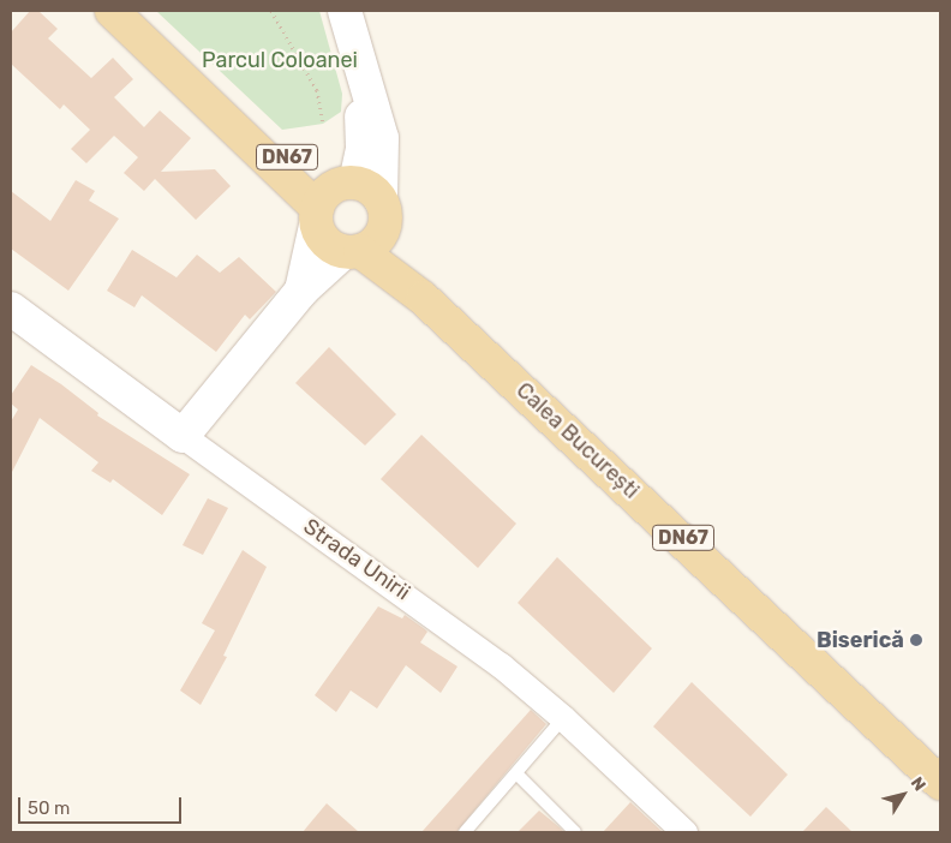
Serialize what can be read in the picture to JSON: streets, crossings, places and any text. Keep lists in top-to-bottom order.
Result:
{
  "streets": {
    "main road": ["DN67", "Calea București", "Strada Unirii"]
  },
  "parks": ["Parcul Coloanei"],
  "places": ["Biserică"],
  "scale_bar": "50 m",
  "north": "top right"
}
